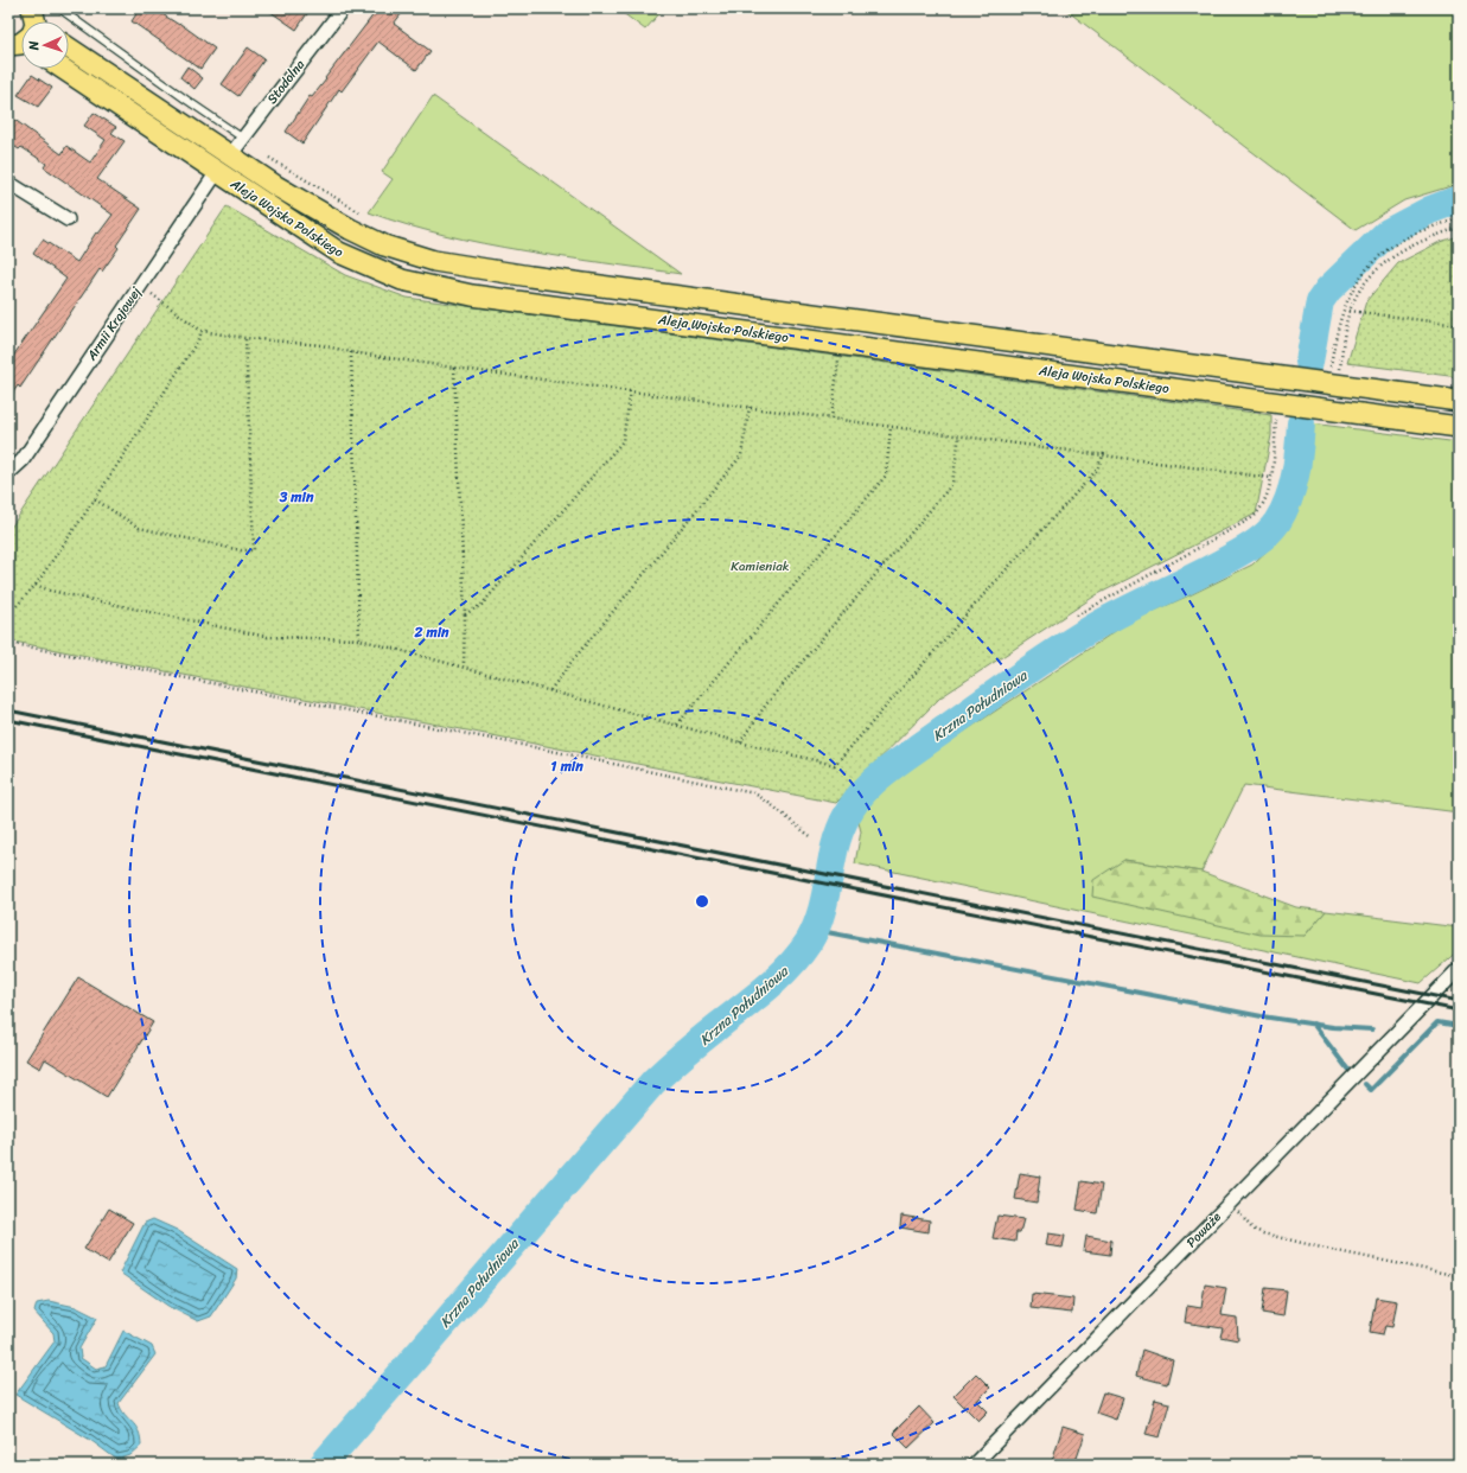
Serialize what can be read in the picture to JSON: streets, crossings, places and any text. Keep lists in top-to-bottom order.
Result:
{
  "streets": {
    "main road": ["Aleja Wojska Polskiego"],
    "street": ["Stodolna", "Armii Krajowej", "Poważe"]
  },
  "crossings": [
    ["Stodolna", "Aleja Wojska Polskiego"],
    ["Aleja Wojska Polskiego", "Armii Krajowej"]
  ],
  "water": ["Krzna Południowa"],
  "parks": ["Kamieniak"],
  "north": "left",
  "rings": ["3 min", "2 min", "1 min"]
}
